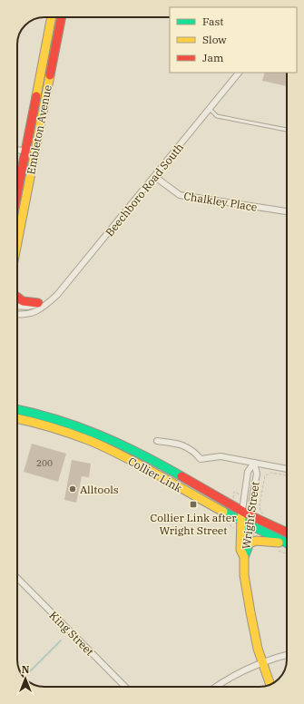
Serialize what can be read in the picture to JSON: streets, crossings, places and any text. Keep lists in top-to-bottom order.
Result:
{
  "streets": {
    "main road": ["Embleton Avenue", "Collier Link", "Wright Street"],
    "street": ["Beechboro Road South", "Chalkley Place", "King Street"]
  },
  "crossings": [
    ["Beechboro Road South", "Chalkley Place"],
    ["Collier Link", "Wright Street"]
  ],
  "places": {
    "other": ["Alltools"],
    "transit": ["Collier Link after Wright Street"]
  },
  "house_numbers": ["200"],
  "legend": ["Fast", "Slow", "Jam"],
  "north": "top"
}
